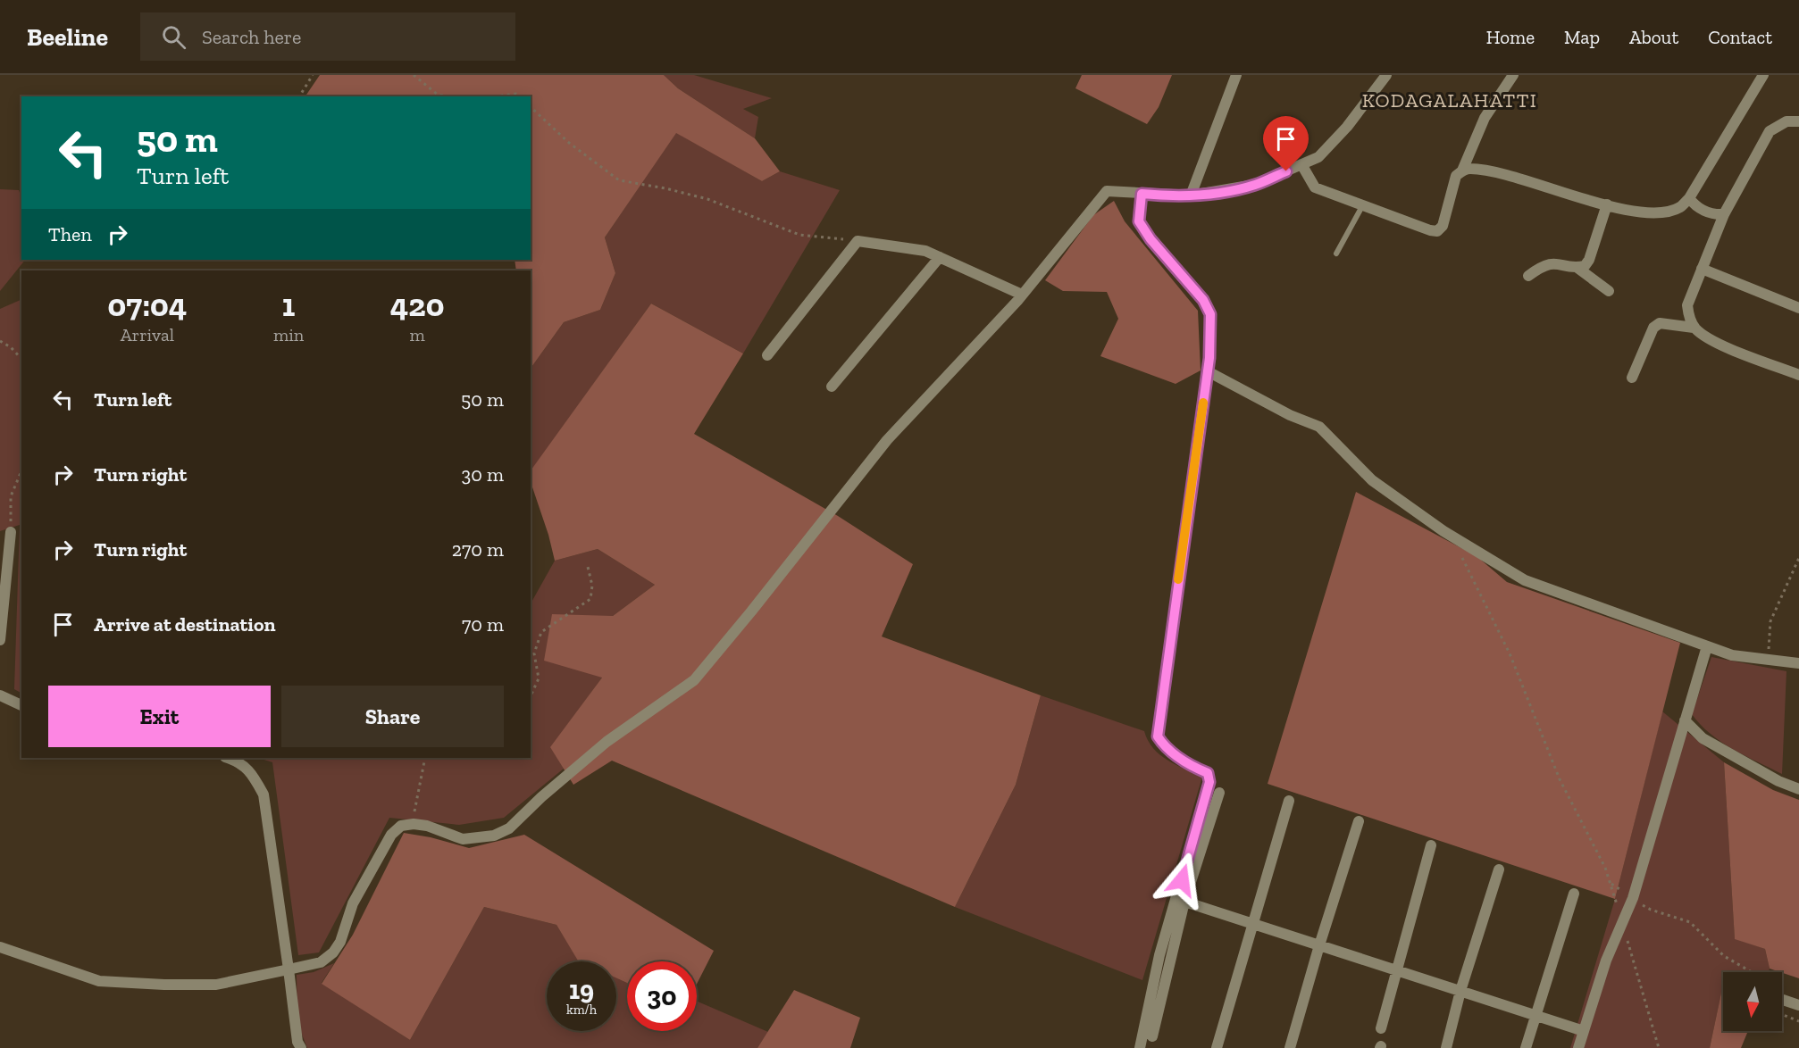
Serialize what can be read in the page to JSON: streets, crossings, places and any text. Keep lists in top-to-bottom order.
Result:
{
  "districts": ["KODAGALAHATTI"],
  "north": "bottom",
  "page": {
    "header": "Beeline",
    "search": "Search here",
    "nav": [
      "Home",
      "Map",
      "About",
      "Contact"
    ],
    "turn": ["50 m", "Turn left"],
    "then": "Then",
    "eta": [
      "07:04",
      "Arrival",
      "1",
      "min",
      "420",
      "m"
    ],
    "list": [
      {
        "name": "Turn left",
        "value": "50 m"
      },
      {
        "name": "Turn right",
        "value": "30 m"
      },
      {
        "name": "Turn right",
        "value": "270 m"
      },
      {
        "name": "Arrive at destination",
        "value": "70 m"
      }
    ],
    "buttons": ["Exit", "Share"],
    "speed": "19 km/h",
    "limit": "30"
  }
}
